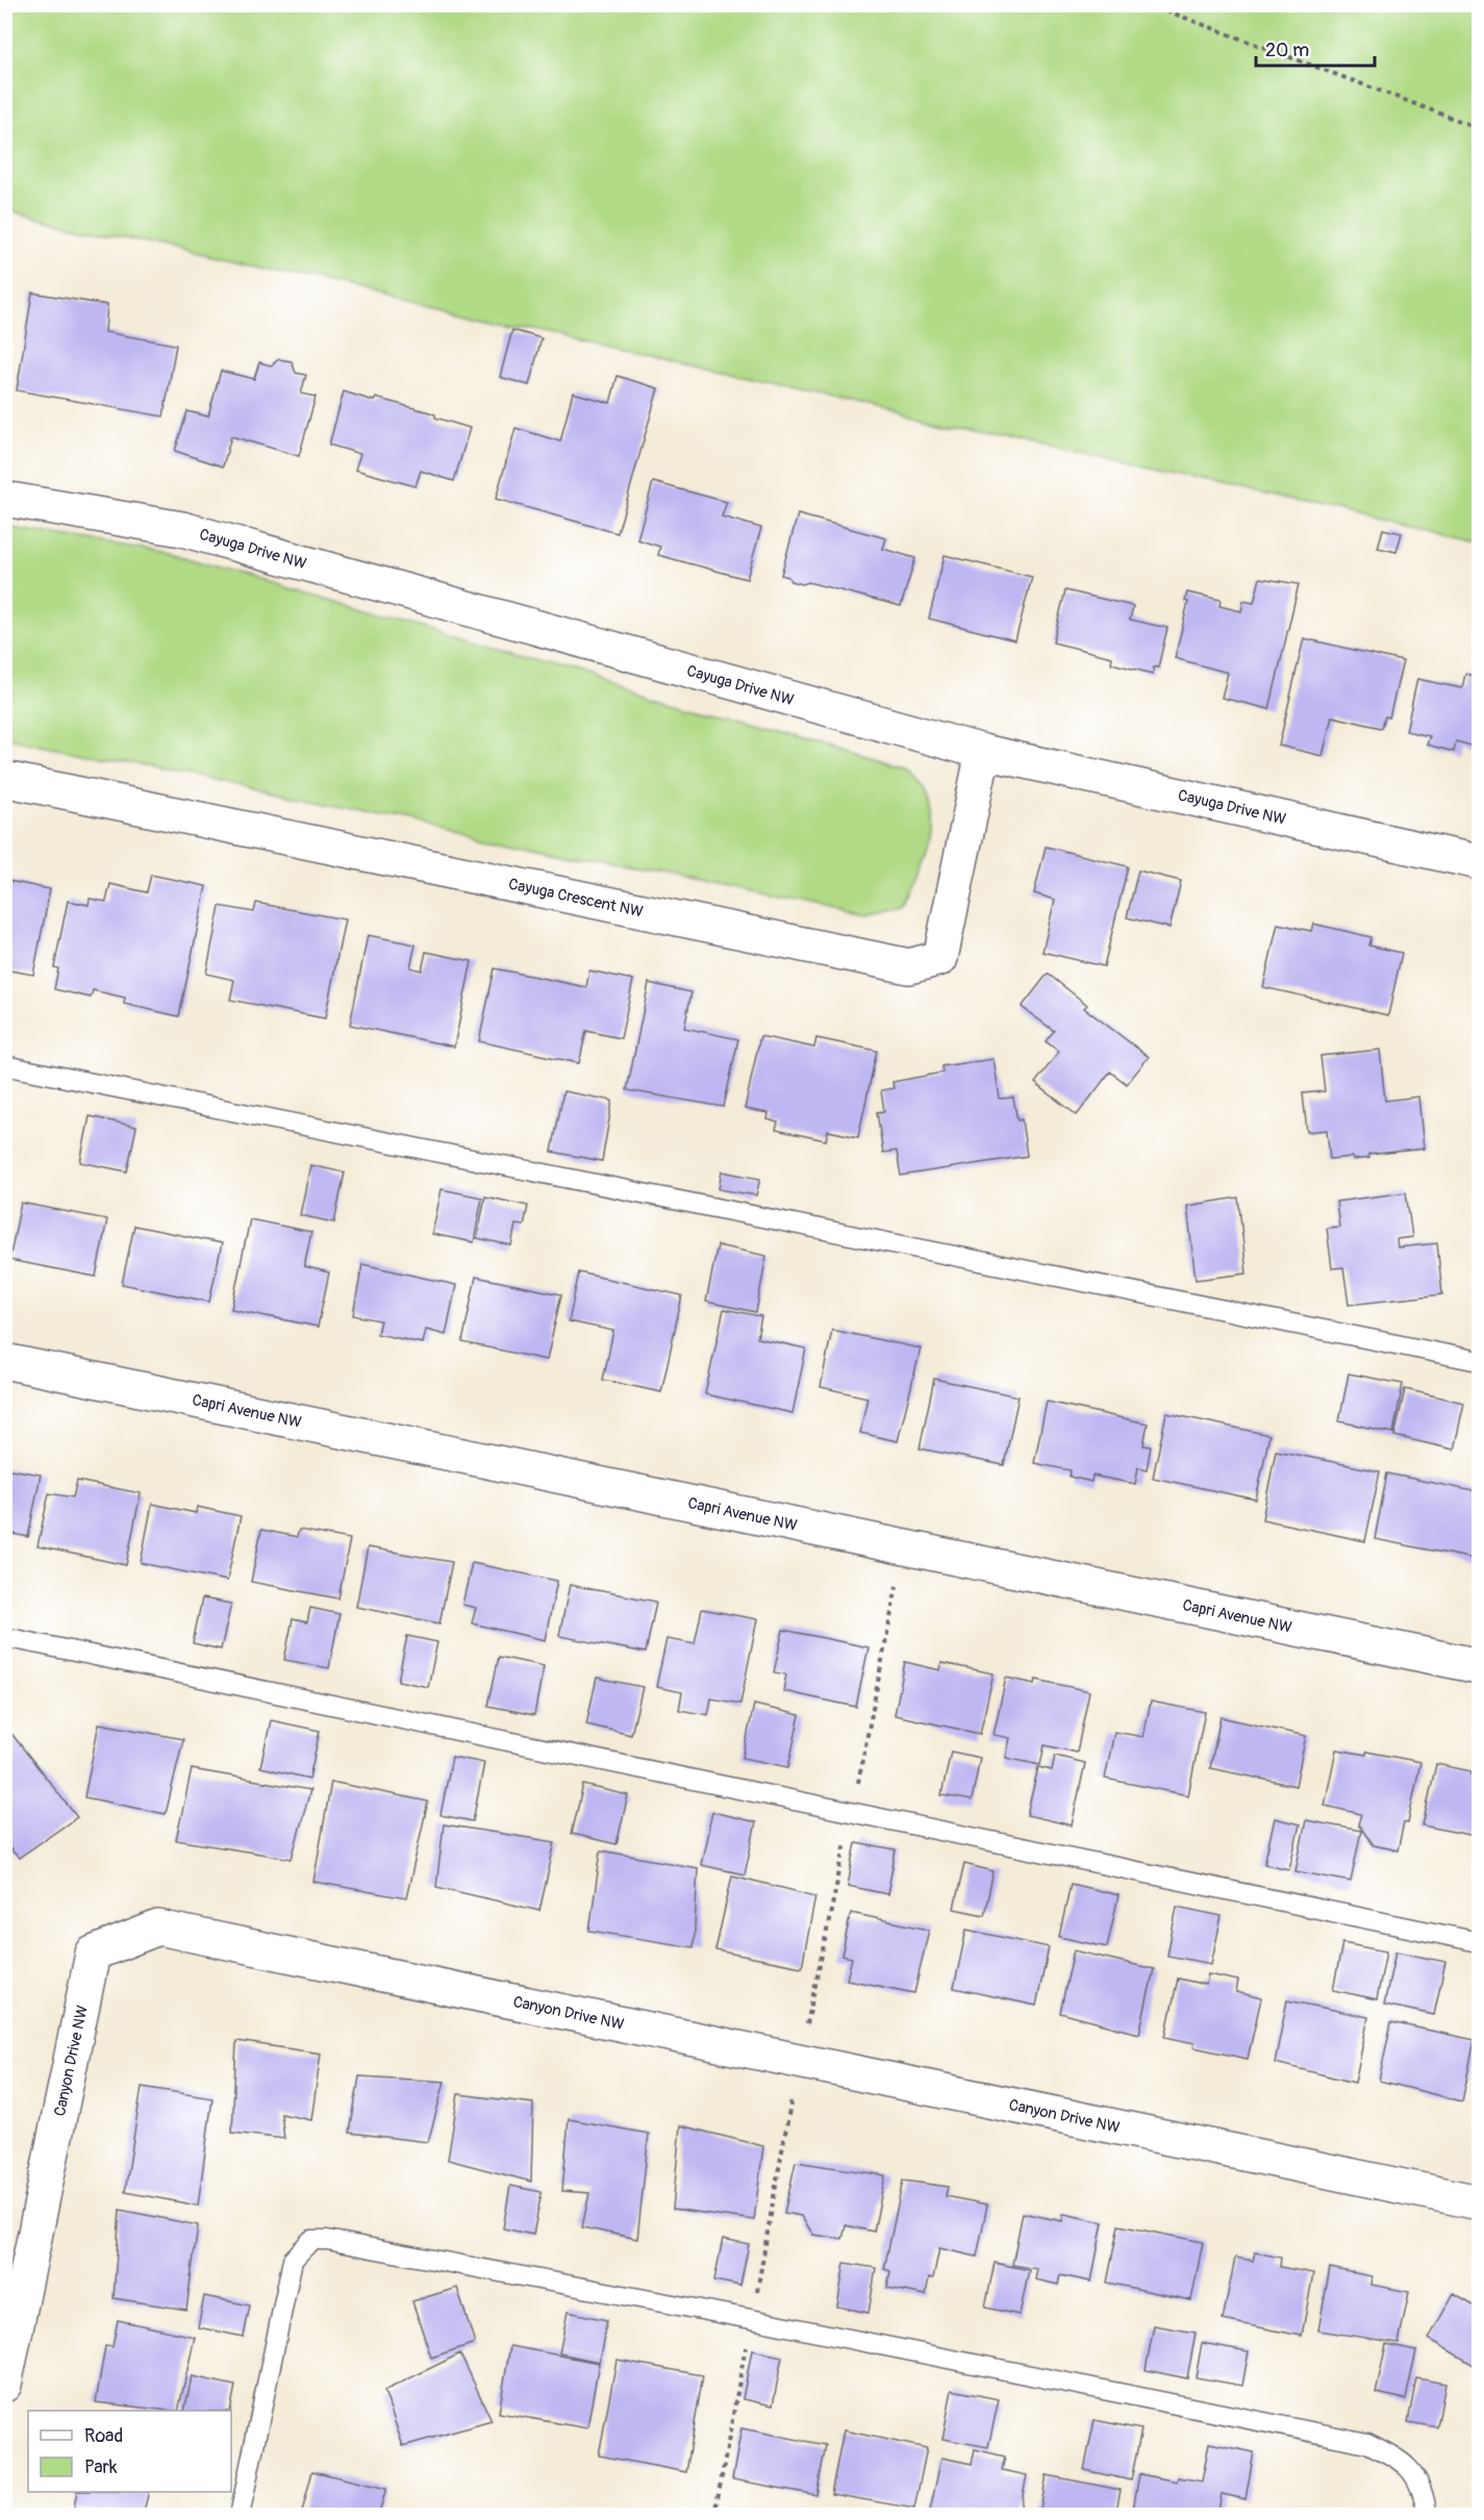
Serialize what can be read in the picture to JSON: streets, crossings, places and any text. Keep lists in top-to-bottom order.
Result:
{
  "streets": {
    "street": [
      "Cayuga Drive NW",
      "Cayuga Crescent NW",
      "Capri Avenue NW",
      "Canyon Drive NW"
    ]
  },
  "crossings": [
    ["Cayuga Drive NW", "Cayuga Crescent NW"]
  ],
  "legend": ["Road", "Park"],
  "scale_bar": "20 m"
}
